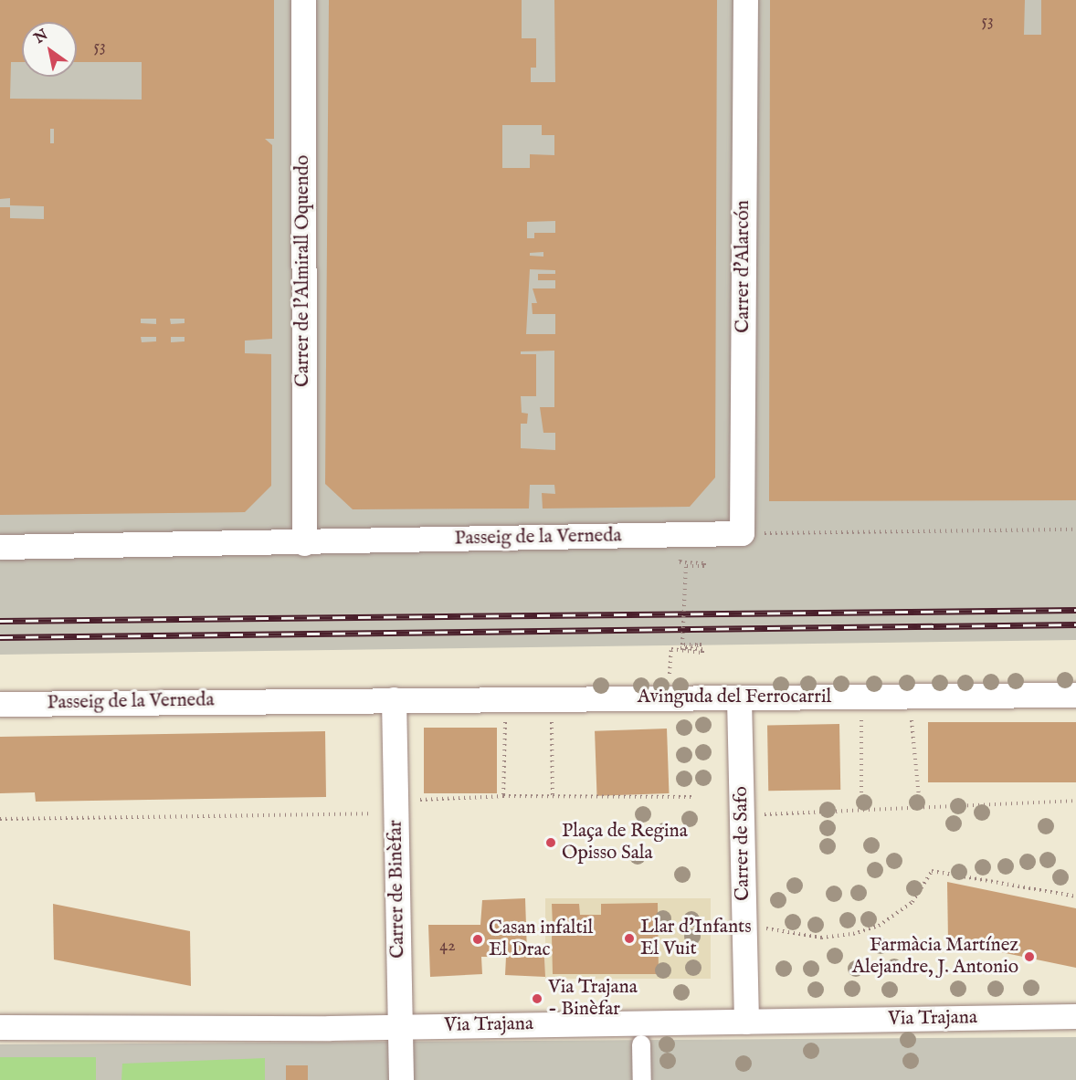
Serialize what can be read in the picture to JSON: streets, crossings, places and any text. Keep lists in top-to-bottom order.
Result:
{
  "streets": {
    "street": [
      "Carrer d'Alarcón",
      "Carrer de l'Almirall Oquendo",
      "Passeig de la Verneda",
      "Avinguda del Ferrocarril",
      "Carrer de Safo",
      "Carrer de Binèfar",
      "Via Trajana"
    ]
  },
  "crossings": [
    ["Carrer d'Alarcón", "Passeig de la Verneda"],
    ["Carrer de l'Almirall Oquendo", "Passeig de la Verneda"],
    ["Passeig de la Verneda", "Avinguda del Ferrocarril"],
    ["Passeig de la Verneda", "Carrer de Binèfar"],
    ["Avinguda del Ferrocarril", "Carrer de Safo"],
    ["Avinguda del Ferrocarril", "Carrer de Binèfar"],
    ["Carrer de Safo", "Via Trajana"],
    ["Carrer de Binèfar", "Via Trajana"]
  ],
  "places": [
    "Plaça de Regina Opisso Sala",
    "Llar d'Infants El Vuit",
    "Casan infaltil El Drac",
    "Farmàcia Martínez Alejandre, J. Antonio",
    "Via Trajana - Binèfar"
  ],
  "house_numbers": ["53", "53", "42"],
  "north": "top left"
}
